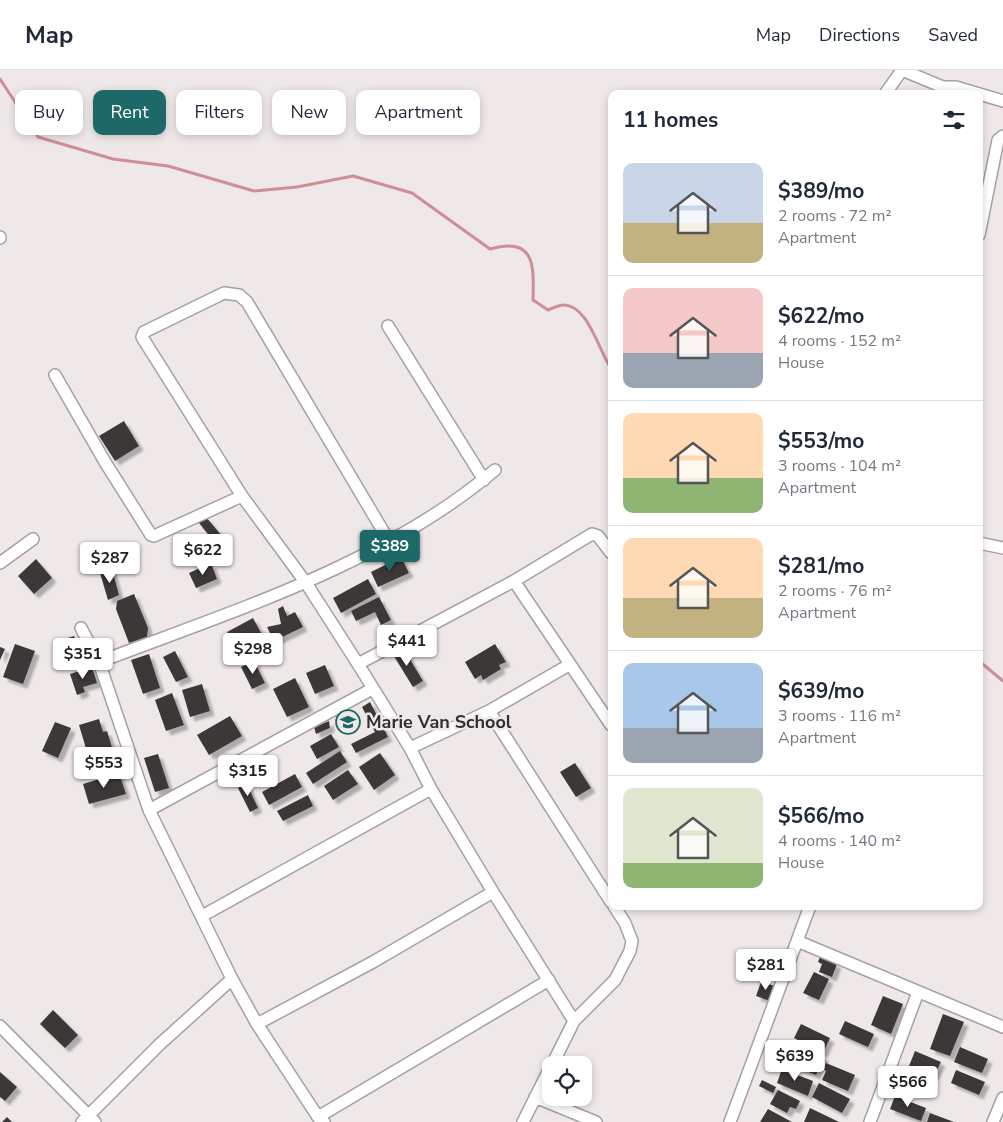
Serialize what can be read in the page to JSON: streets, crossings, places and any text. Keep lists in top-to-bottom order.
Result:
{
  "places": {
    "school or university": ["Marie Van School"]
  },
  "page": {
    "header": "Map",
    "nav": ["Map", "Directions", "Saved"],
    "chip": [
      "Buy",
      "Rent",
      "Filters",
      "New",
      "Apartment"
    ],
    "heading": "11 homes",
    "list": [
      {
        "name": "$389/mo",
        "note": "2 rooms · 72 m² · Apartment"
      },
      {
        "name": "$622/mo",
        "note": "4 rooms · 152 m² · House"
      },
      {
        "name": "$553/mo",
        "note": "3 rooms · 104 m² · Apartment"
      },
      {
        "name": "$281/mo",
        "note": "2 rooms · 76 m² · Apartment"
      },
      {
        "name": "$639/mo",
        "note": "3 rooms · 116 m² · Apartment"
      },
      {
        "name": "$566/mo",
        "note": "4 rooms · 140 m² · House"
      }
    ],
    "price": [
      "$389",
      "$622",
      "$287",
      "$441",
      "$298",
      "$351",
      "$553",
      "$315",
      "$281",
      "$639",
      "$566"
    ]
  }
}
